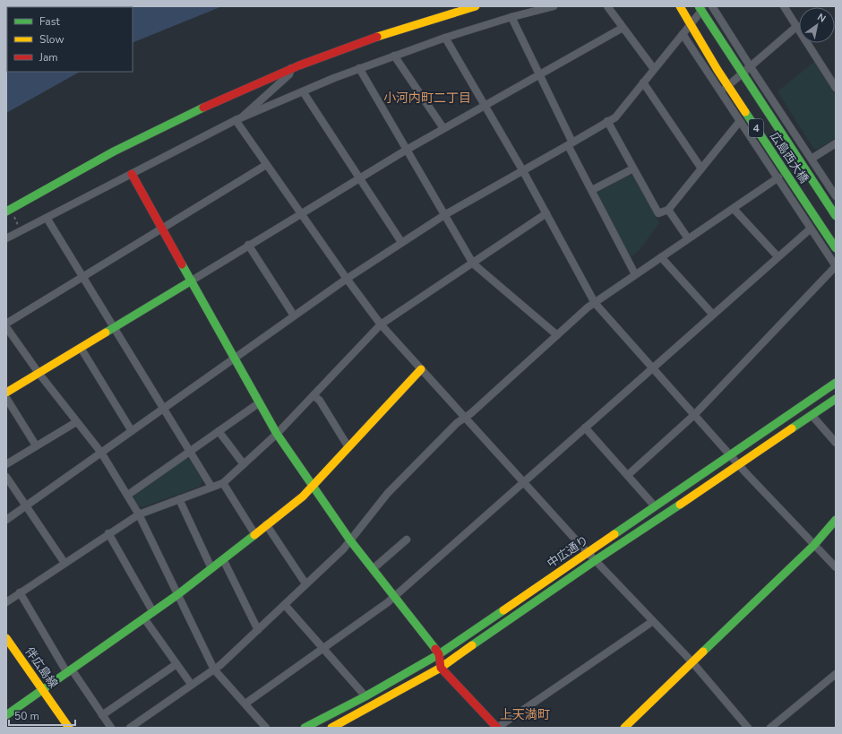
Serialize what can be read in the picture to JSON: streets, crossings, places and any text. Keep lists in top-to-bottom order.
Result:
{
  "streets": {
    "main road": [
      "4",
      "広島西大橋",
      "中広通り",
      "伴広島線"
    ]
  },
  "districts": ["小河内町二丁目", "上天満町"],
  "legend": ["Fast", "Slow", "Jam"],
  "scale_bar": "50 m",
  "north": "top right"
}
